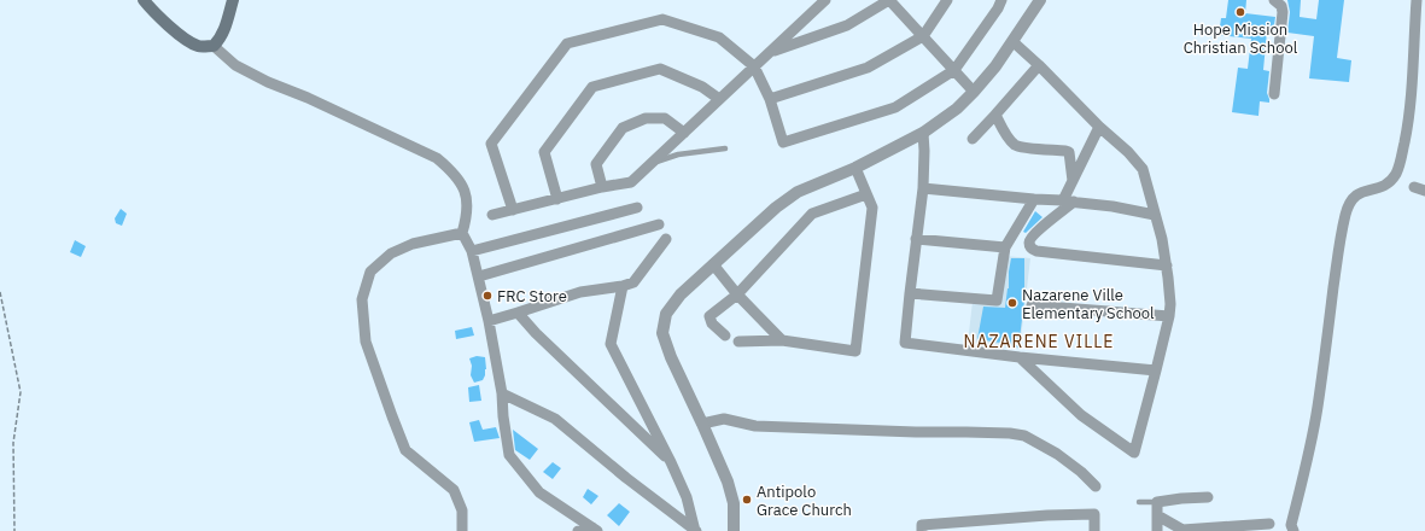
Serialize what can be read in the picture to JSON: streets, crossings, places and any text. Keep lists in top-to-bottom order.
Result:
{
  "districts": ["NAZARENE VILLE"],
  "places": [
    "Hope Mission Christian School",
    "FRC Store",
    "Nazarene Ville Elementary School",
    "Antipolo Grace Church"
  ]
}
